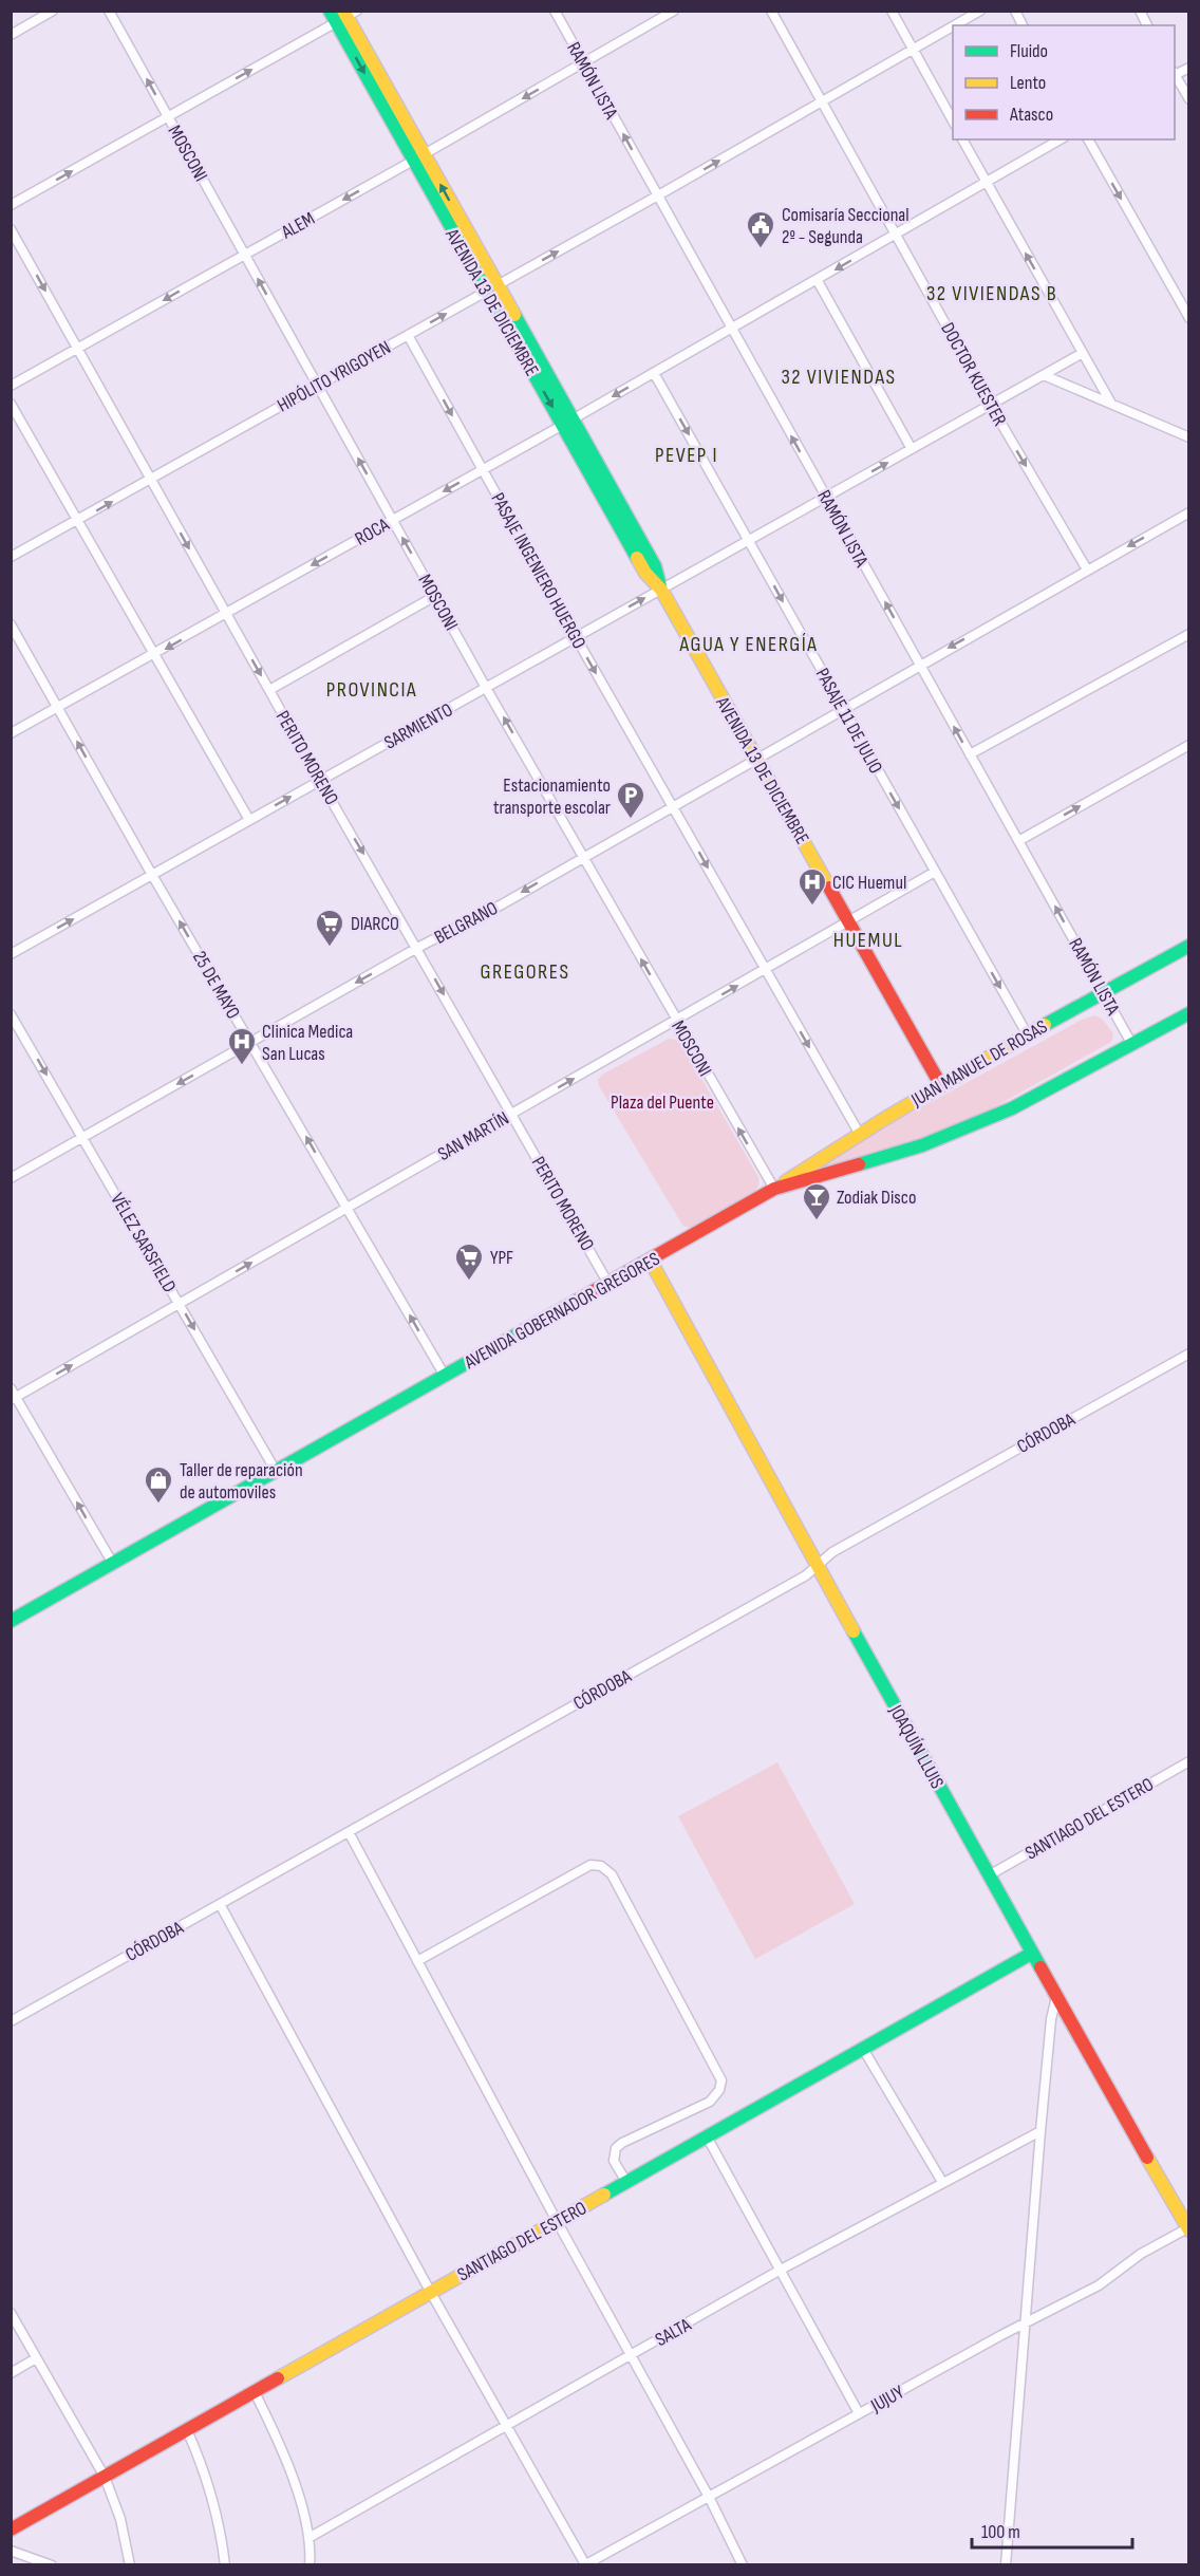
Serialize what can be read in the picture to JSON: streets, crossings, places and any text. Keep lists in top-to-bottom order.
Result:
{
  "streets": {
    "street": [
      "RAMÓN LISTA",
      "MOSCONI",
      "ALEM",
      "AVENIDA 13 DE DICIEMBRE",
      "DOCTOR KUESTER",
      "HIPÓLITO YRIGOYEN",
      "ROCA",
      "PASAJE INGENIERO HUERGO",
      "PASAJE 11 DE JULIO",
      "SARMIENTO",
      "PERITO MORENO",
      "BELGRANO",
      "25 DE MAYO",
      "JUAN MANUEL DE ROSAS",
      "SAN MARTÍN",
      "VÉLEZ SARSFIELD",
      "AVENIDA GOBERNADOR GREGORES",
      "CÓRDOBA",
      "JOAQUÍN LLUIS",
      "SANTIAGO DEL ESTERO",
      "SALTA",
      "JUJUY"
    ]
  },
  "crossings": [
    ["RAMÓN LISTA", "ALEM"],
    ["RAMÓN LISTA", "HIPÓLITO YRIGOYEN"],
    ["RAMÓN LISTA", "ROCA"],
    ["RAMÓN LISTA", "SARMIENTO"],
    ["RAMÓN LISTA", "BELGRANO"],
    ["RAMÓN LISTA", "JUAN MANUEL DE ROSAS"],
    ["RAMÓN LISTA", "AVENIDA GOBERNADOR GREGORES"],
    ["MOSCONI", "ALEM"],
    ["MOSCONI", "HIPÓLITO YRIGOYEN"],
    ["MOSCONI", "ROCA"],
    ["MOSCONI", "SARMIENTO"],
    ["MOSCONI", "BELGRANO"],
    ["MOSCONI", "JUAN MANUEL DE ROSAS"],
    ["MOSCONI", "SAN MARTÍN"],
    ["MOSCONI", "AVENIDA GOBERNADOR GREGORES"],
    ["ALEM", "AVENIDA 13 DE DICIEMBRE"],
    ["ALEM", "PERITO MORENO"],
    ["AVENIDA 13 DE DICIEMBRE", "HIPÓLITO YRIGOYEN"],
    ["AVENIDA 13 DE DICIEMBRE", "ROCA"],
    ["AVENIDA 13 DE DICIEMBRE", "SARMIENTO"],
    ["AVENIDA 13 DE DICIEMBRE", "BELGRANO"],
    ["AVENIDA 13 DE DICIEMBRE", "JUAN MANUEL DE ROSAS"],
    ["AVENIDA 13 DE DICIEMBRE", "SAN MARTÍN"],
    ["DOCTOR KUESTER", "HIPÓLITO YRIGOYEN"],
    ["DOCTOR KUESTER", "ROCA"],
    ["DOCTOR KUESTER", "SARMIENTO"],
    ["DOCTOR KUESTER", "BELGRANO"],
    ["HIPÓLITO YRIGOYEN", "PASAJE INGENIERO HUERGO"],
    ["HIPÓLITO YRIGOYEN", "PERITO MORENO"],
    ["ROCA", "PASAJE INGENIERO HUERGO"],
    ["ROCA", "PASAJE 11 DE JULIO"],
    ["ROCA", "PERITO MORENO"],
    ["ROCA", "25 DE MAYO"],
    ["PASAJE INGENIERO HUERGO", "SARMIENTO"],
    ["PASAJE INGENIERO HUERGO", "BELGRANO"],
    ["PASAJE INGENIERO HUERGO", "JUAN MANUEL DE ROSAS"],
    ["PASAJE INGENIERO HUERGO", "SAN MARTÍN"],
    ["PASAJE 11 DE JULIO", "SARMIENTO"],
    ["PASAJE 11 DE JULIO", "BELGRANO"],
    ["PASAJE 11 DE JULIO", "JUAN MANUEL DE ROSAS"],
    ["PASAJE 11 DE JULIO", "SAN MARTÍN"],
    ["SARMIENTO", "PERITO MORENO"],
    ["SARMIENTO", "25 DE MAYO"],
    ["PERITO MORENO", "BELGRANO"],
    ["PERITO MORENO", "SAN MARTÍN"],
    ["PERITO MORENO", "AVENIDA GOBERNADOR GREGORES"],
    ["BELGRANO", "25 DE MAYO"],
    ["BELGRANO", "VÉLEZ SARSFIELD"],
    ["25 DE MAYO", "SAN MARTÍN"],
    ["25 DE MAYO", "AVENIDA GOBERNADOR GREGORES"],
    ["JUAN MANUEL DE ROSAS", "AVENIDA GOBERNADOR GREGORES"],
    ["SAN MARTÍN", "VÉLEZ SARSFIELD"],
    ["VÉLEZ SARSFIELD", "AVENIDA GOBERNADOR GREGORES"],
    ["AVENIDA GOBERNADOR GREGORES", "JOAQUÍN LLUIS"],
    ["CÓRDOBA", "JOAQUÍN LLUIS"],
    ["JOAQUÍN LLUIS", "SANTIAGO DEL ESTERO"],
    ["JOAQUÍN LLUIS", "JUJUY"]
  ],
  "one_way": [
    "RAMÓN LISTA",
    "MOSCONI",
    "ALEM",
    "HIPÓLITO YRIGOYEN",
    "ROCA",
    "PASAJE INGENIERO HUERGO",
    "PASAJE 11 DE JULIO",
    "SARMIENTO",
    "PERITO MORENO",
    "BELGRANO",
    "25 DE MAYO",
    "SAN MARTÍN",
    "VÉLEZ SARSFIELD"
  ],
  "districts": [
    "32 VIVIENDAS B",
    "32 VIVIENDAS",
    "PEVEP I",
    "AGUA Y ENERGÍA",
    "PROVINCIA",
    "HUEMUL",
    "GREGORES"
  ],
  "parks": ["Plaza del Puente"],
  "places": {
    "public building": ["Comisaría Seccional 2º - Segunda"],
    "parking": ["Estacionamiento transporte escolar"],
    "hospital": ["CIC Huemul", "Clinica Medica San Lucas"],
    "supermarket": ["DIARCO", "YPF"],
    "bar": ["Zodiak Disco"],
    "shop": ["Taller de reparación de automoviles"]
  },
  "legend": ["Fluido", "Lento", "Atasco"],
  "scale_bar": "100 m"
}
